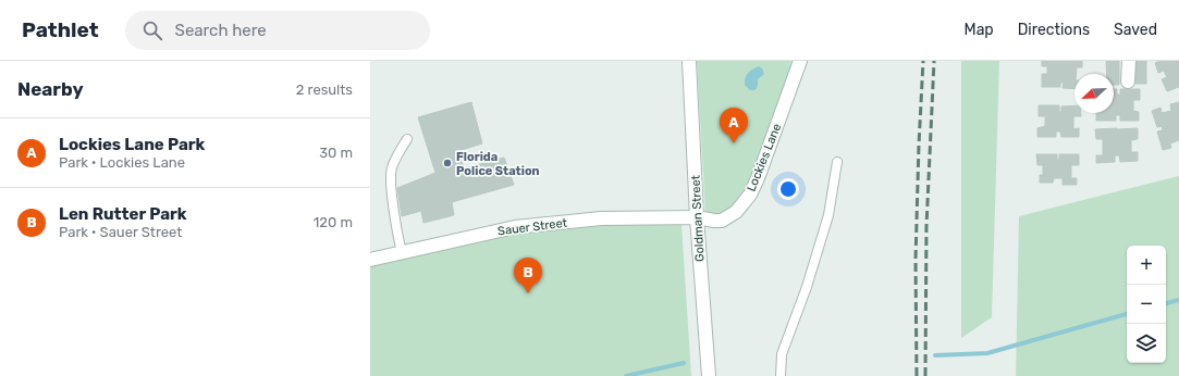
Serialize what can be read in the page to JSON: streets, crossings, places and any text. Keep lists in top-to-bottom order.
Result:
{
  "streets": {
    "street": ["Lockies Lane", "Goldman Street", "Sauer Street"]
  },
  "crossings": [
    ["Lockies Lane", "Goldman Street"],
    ["Lockies Lane", "Sauer Street"],
    ["Goldman Street", "Sauer Street"]
  ],
  "places": ["Florida Police Station"],
  "north": "bottom left",
  "page": {
    "header": "Pathlet",
    "search": "Search here",
    "nav": ["Map", "Directions", "Saved"],
    "heading": ["Nearby", "2 results"],
    "pins": ["A", "B"],
    "list": [
      {
        "mark": "A",
        "name": "Lockies Lane Park",
        "note": "Park · Lockies Lane",
        "value": "30 m"
      },
      {
        "mark": "B",
        "name": "Len Rutter Park",
        "note": "Park · Sauer Street",
        "value": "120 m"
      }
    ],
    "map_buttons": ["+", "−"]
  }
}
